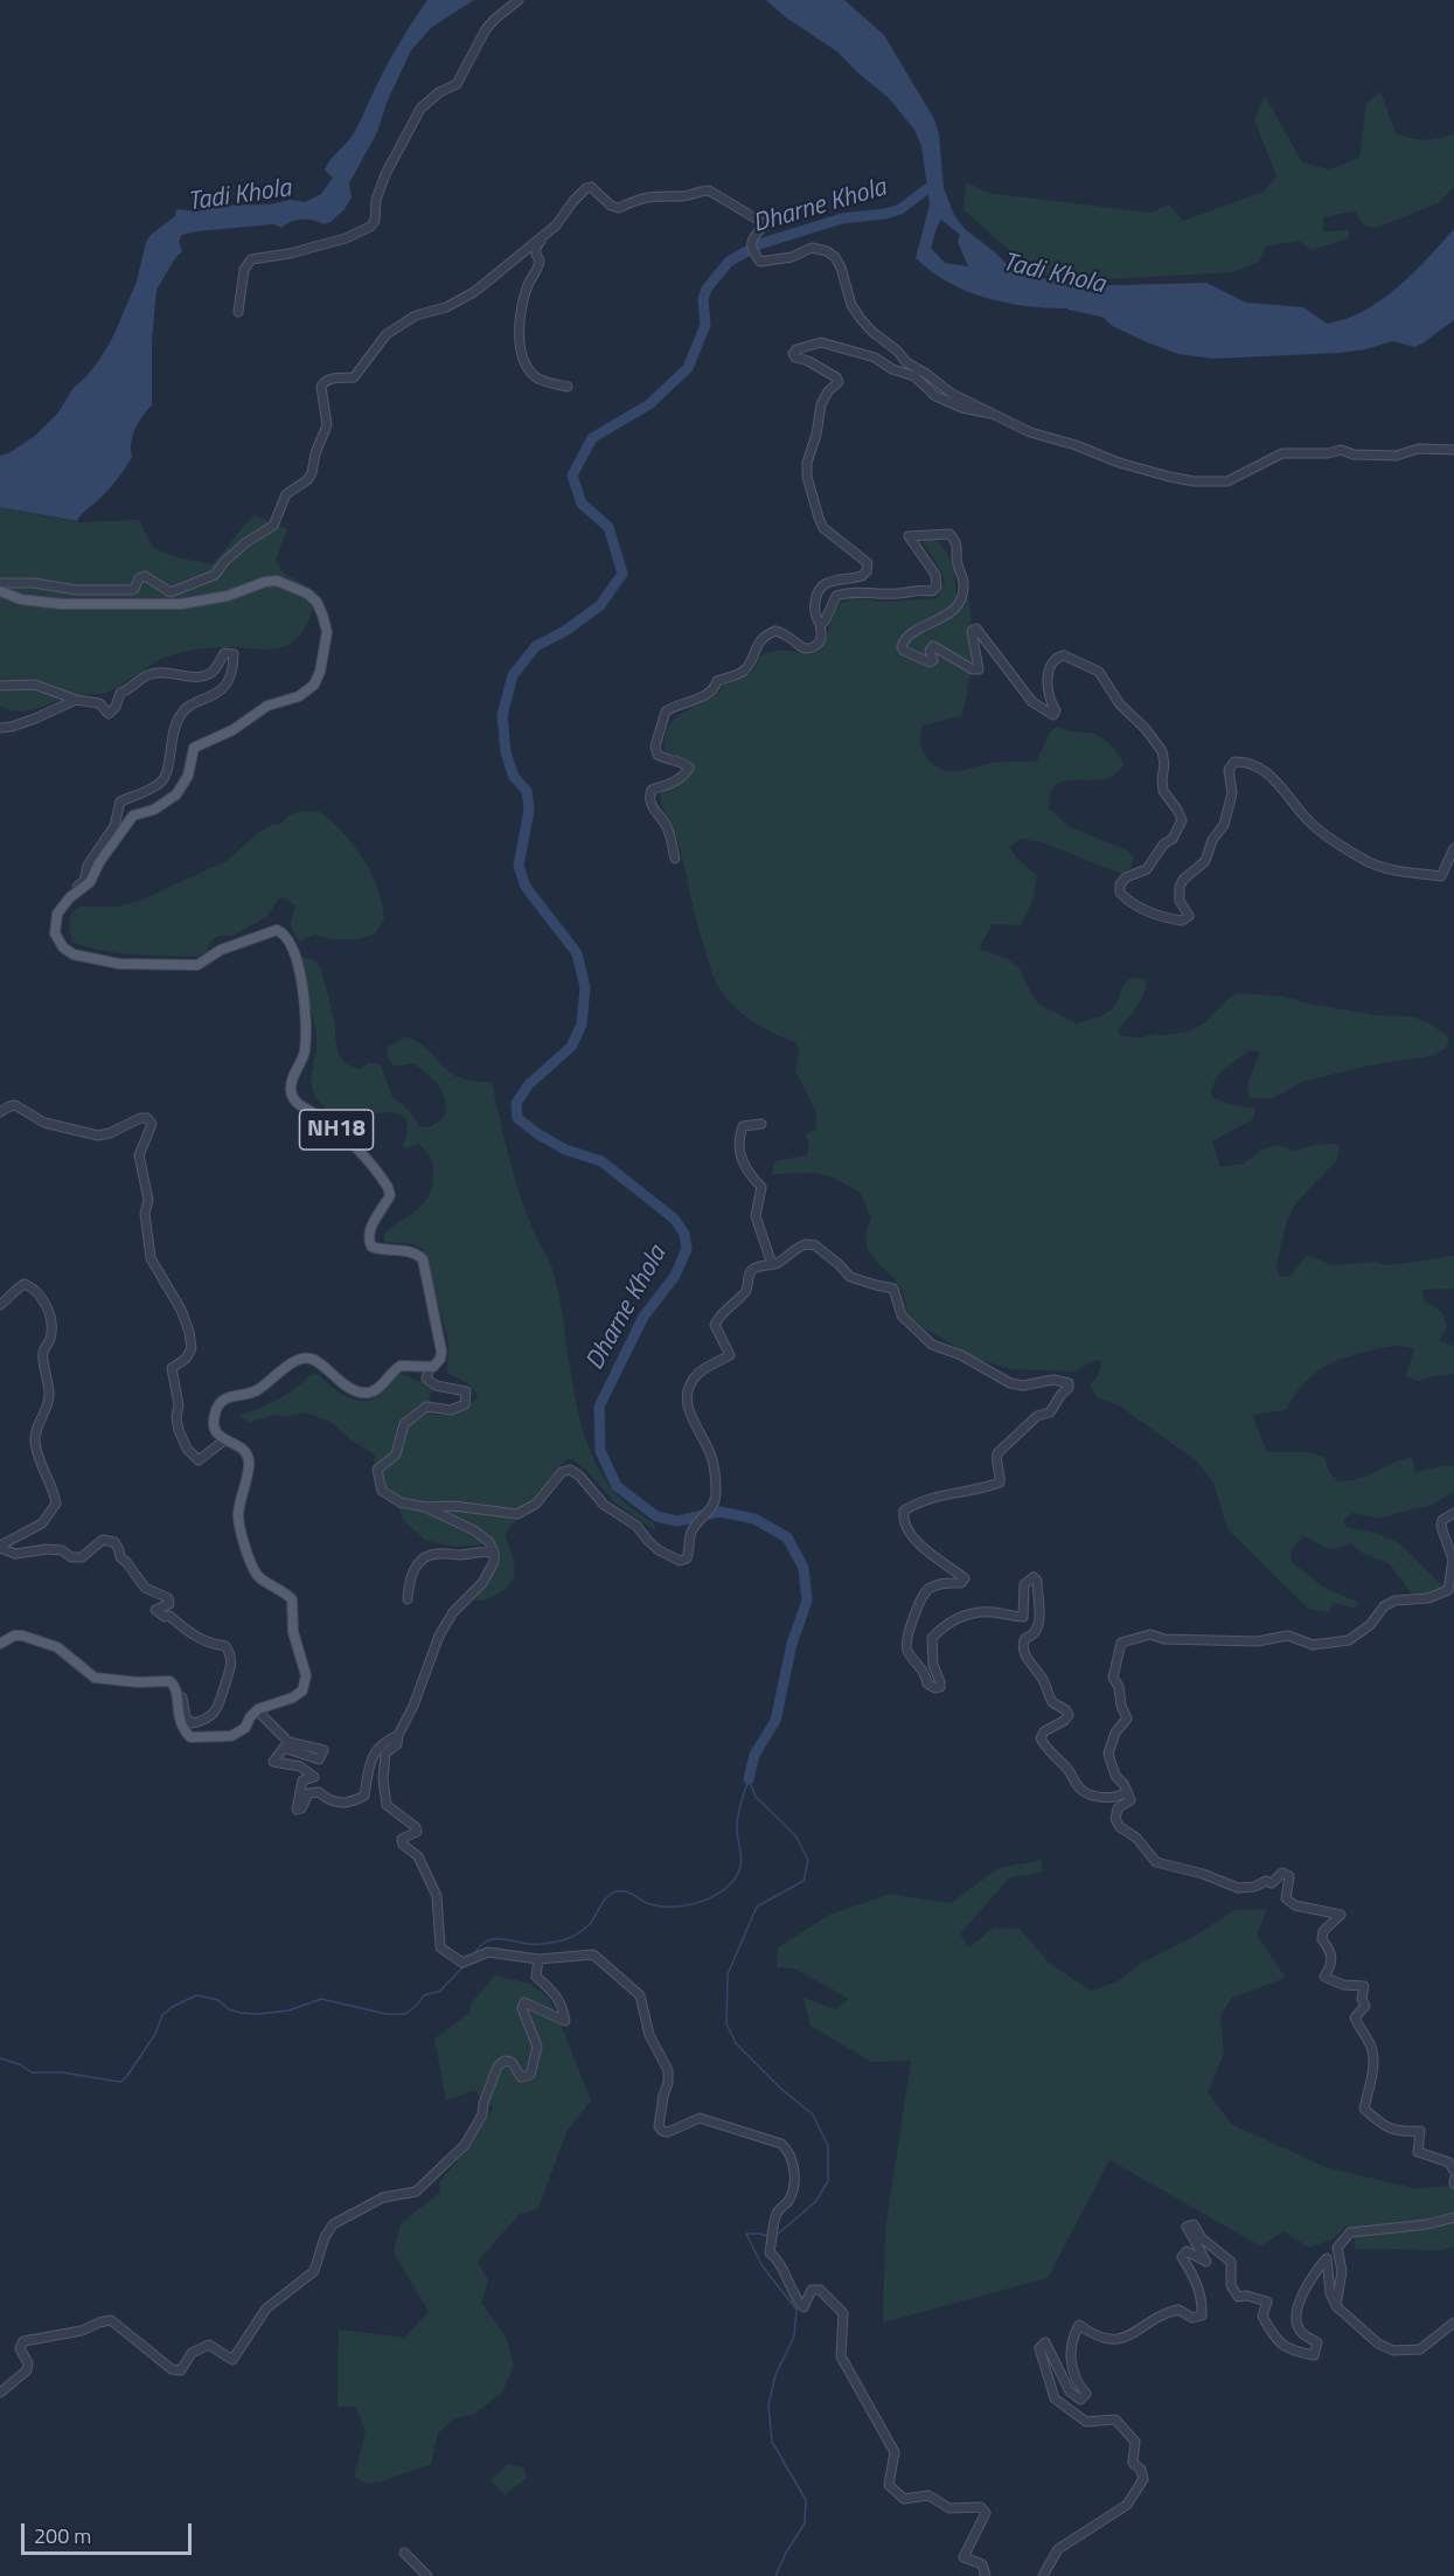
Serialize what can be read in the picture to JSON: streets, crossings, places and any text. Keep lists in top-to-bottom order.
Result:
{
  "streets": {
    "main road": ["NH18"]
  },
  "water": ["Tadi Khola", "Dharne Khola"],
  "scale_bar": "200 m"
}
